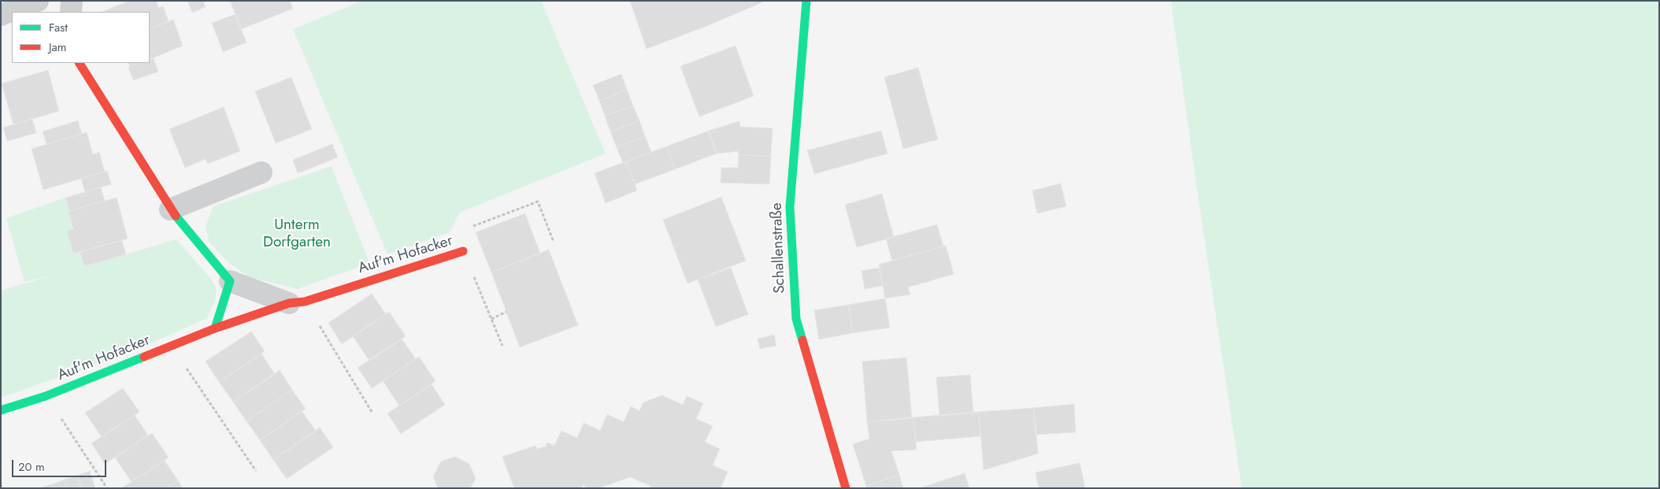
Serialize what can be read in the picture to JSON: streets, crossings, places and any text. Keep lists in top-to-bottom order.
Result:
{
  "streets": {
    "street": ["Schallenstraße", "Auf'm Hofacker"]
  },
  "parks": ["Unterm Dorfgarten"],
  "legend": ["Fast", "Jam"],
  "scale_bar": "20 m"
}
